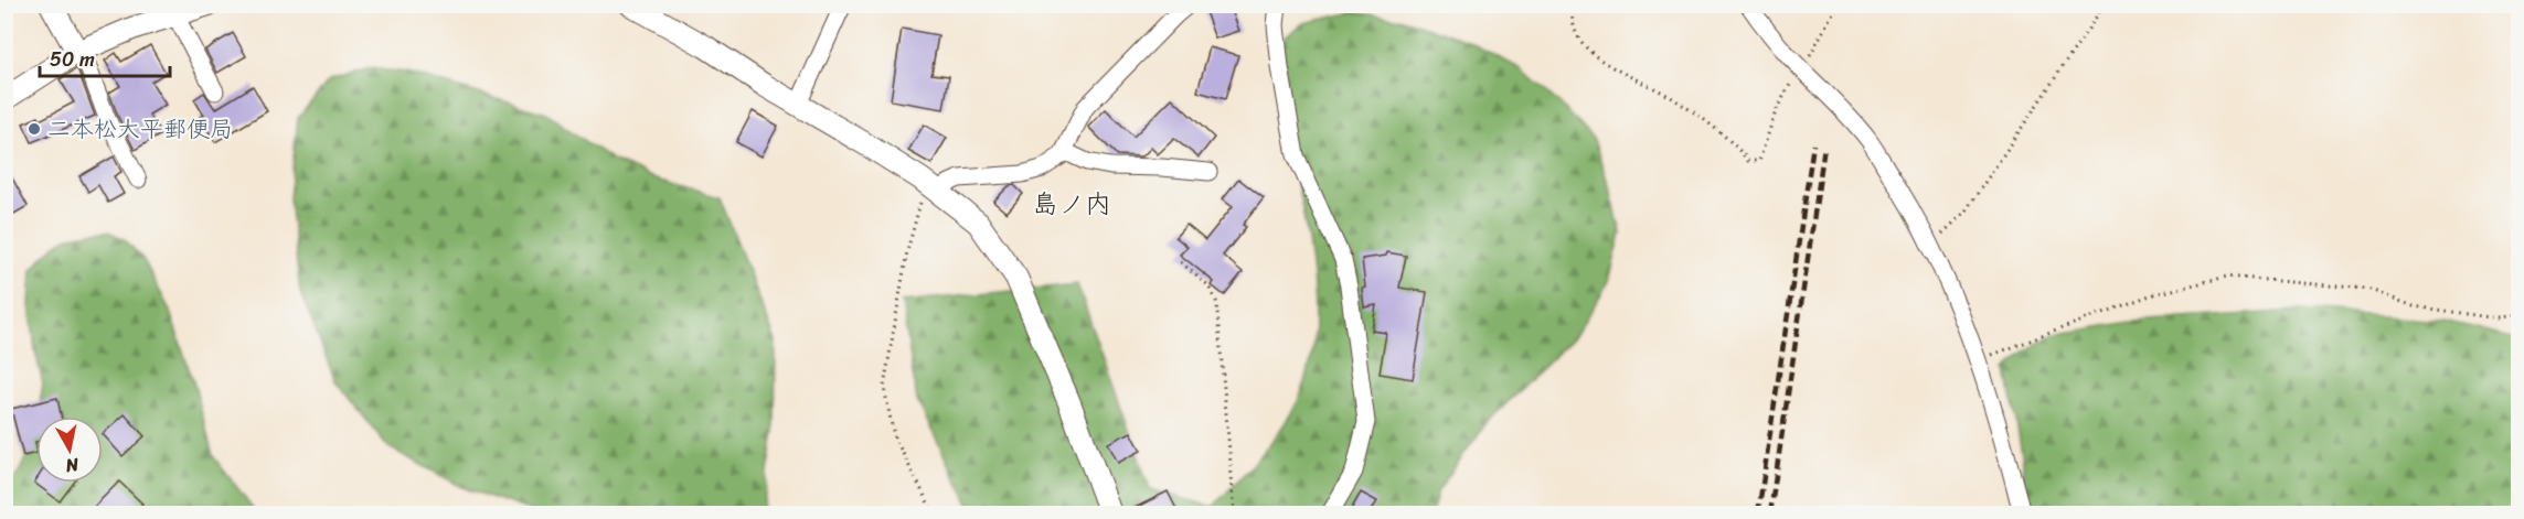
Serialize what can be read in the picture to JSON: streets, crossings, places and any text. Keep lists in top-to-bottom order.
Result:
{
  "districts": ["島ノ内"],
  "places": ["二本松大平郵便局"],
  "scale_bar": "50 m",
  "north": "bottom"
}
